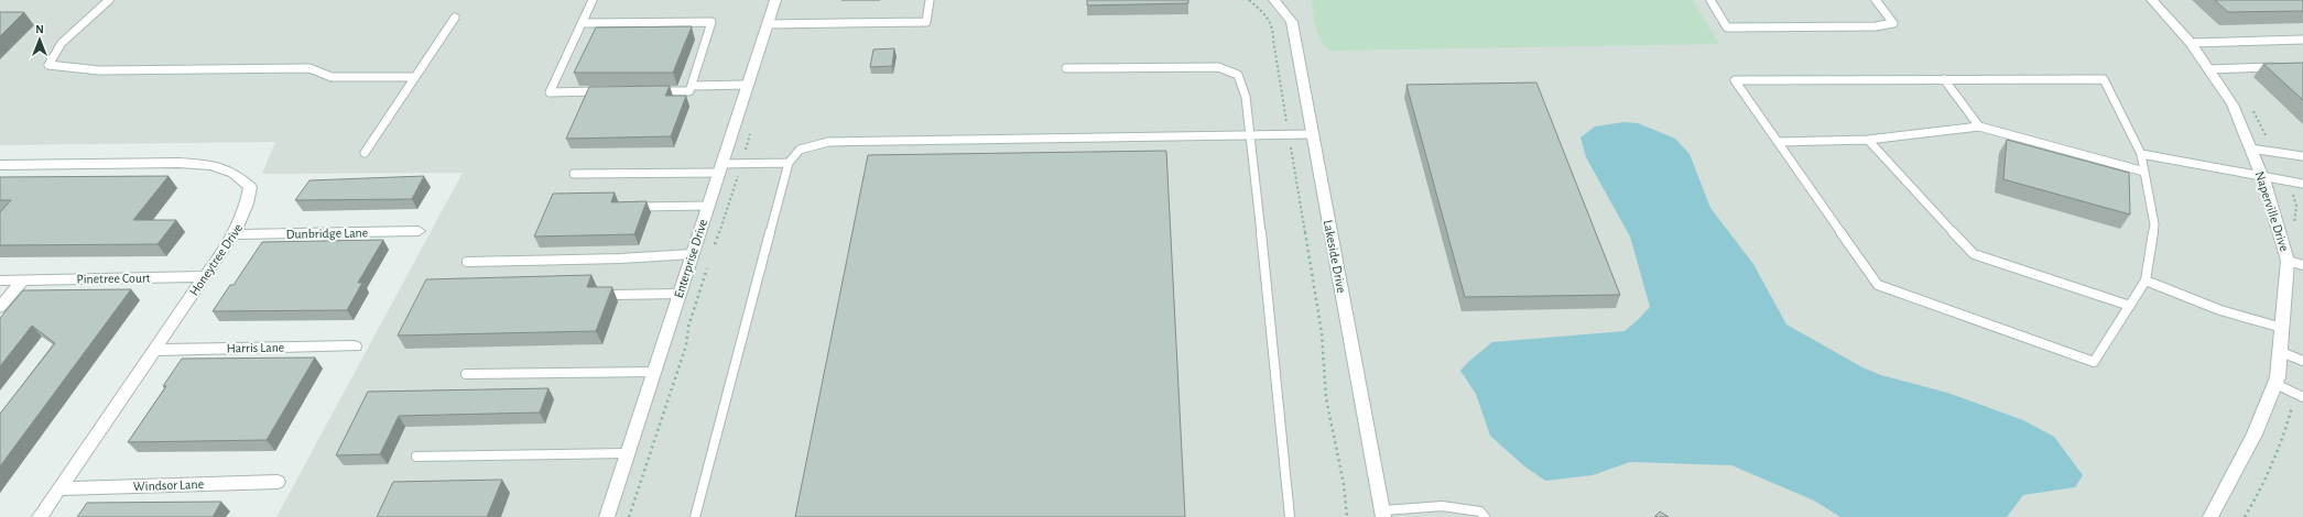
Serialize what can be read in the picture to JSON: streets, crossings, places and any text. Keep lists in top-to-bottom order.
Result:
{
  "streets": {
    "street": [
      "Naperville Drive",
      "Dunbridge Lane",
      "Lakeside Drive",
      "Enterprise Drive",
      "Honeytree Drive",
      "Pinetree Court",
      "Harris Lane",
      "Windsor Lane"
    ]
  },
  "crossings": [
    ["Dunbridge Lane", "Honeytree Drive"],
    ["Honeytree Drive", "Pinetree Court"],
    ["Honeytree Drive", "Harris Lane"],
    ["Honeytree Drive", "Windsor Lane"]
  ],
  "north": "top"
}
